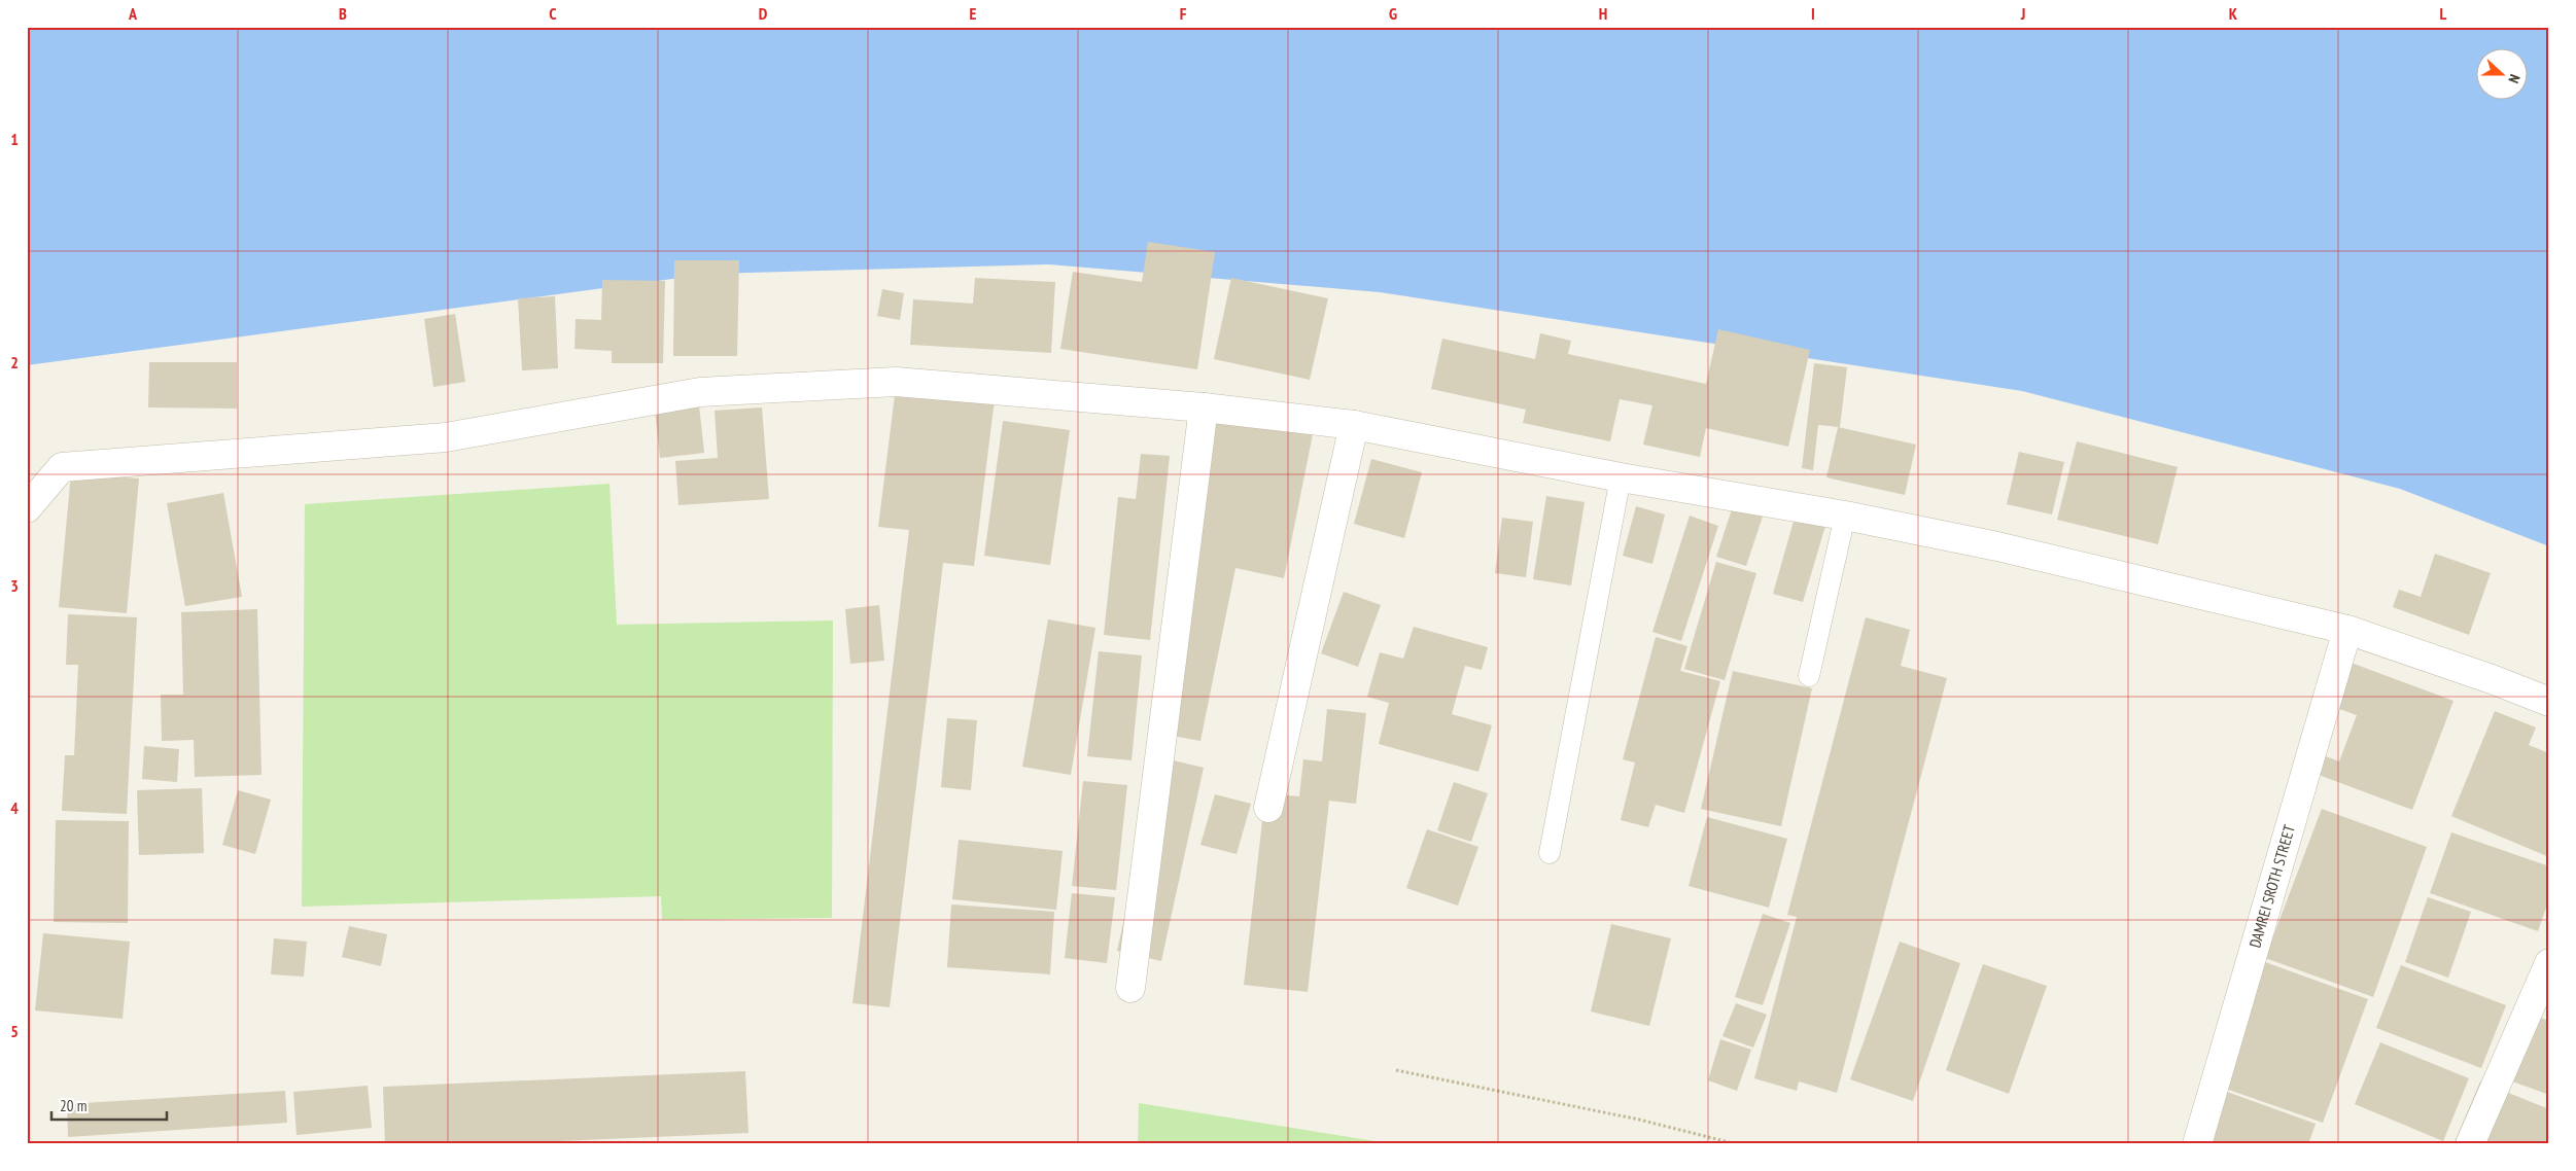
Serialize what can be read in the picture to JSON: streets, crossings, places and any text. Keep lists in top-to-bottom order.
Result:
{
  "streets": {
    "street": ["DAMREI SROTH STREET"]
  },
  "scale_bar": "20 m",
  "north": "right",
  "grid": {
    "columns": [
      "A",
      "B",
      "C",
      "D",
      "E",
      "F",
      "G",
      "H",
      "I",
      "J",
      "K",
      "L"
    ],
    "rows": [
      "1",
      "2",
      "3",
      "4",
      "5"
    ]
  }
}
